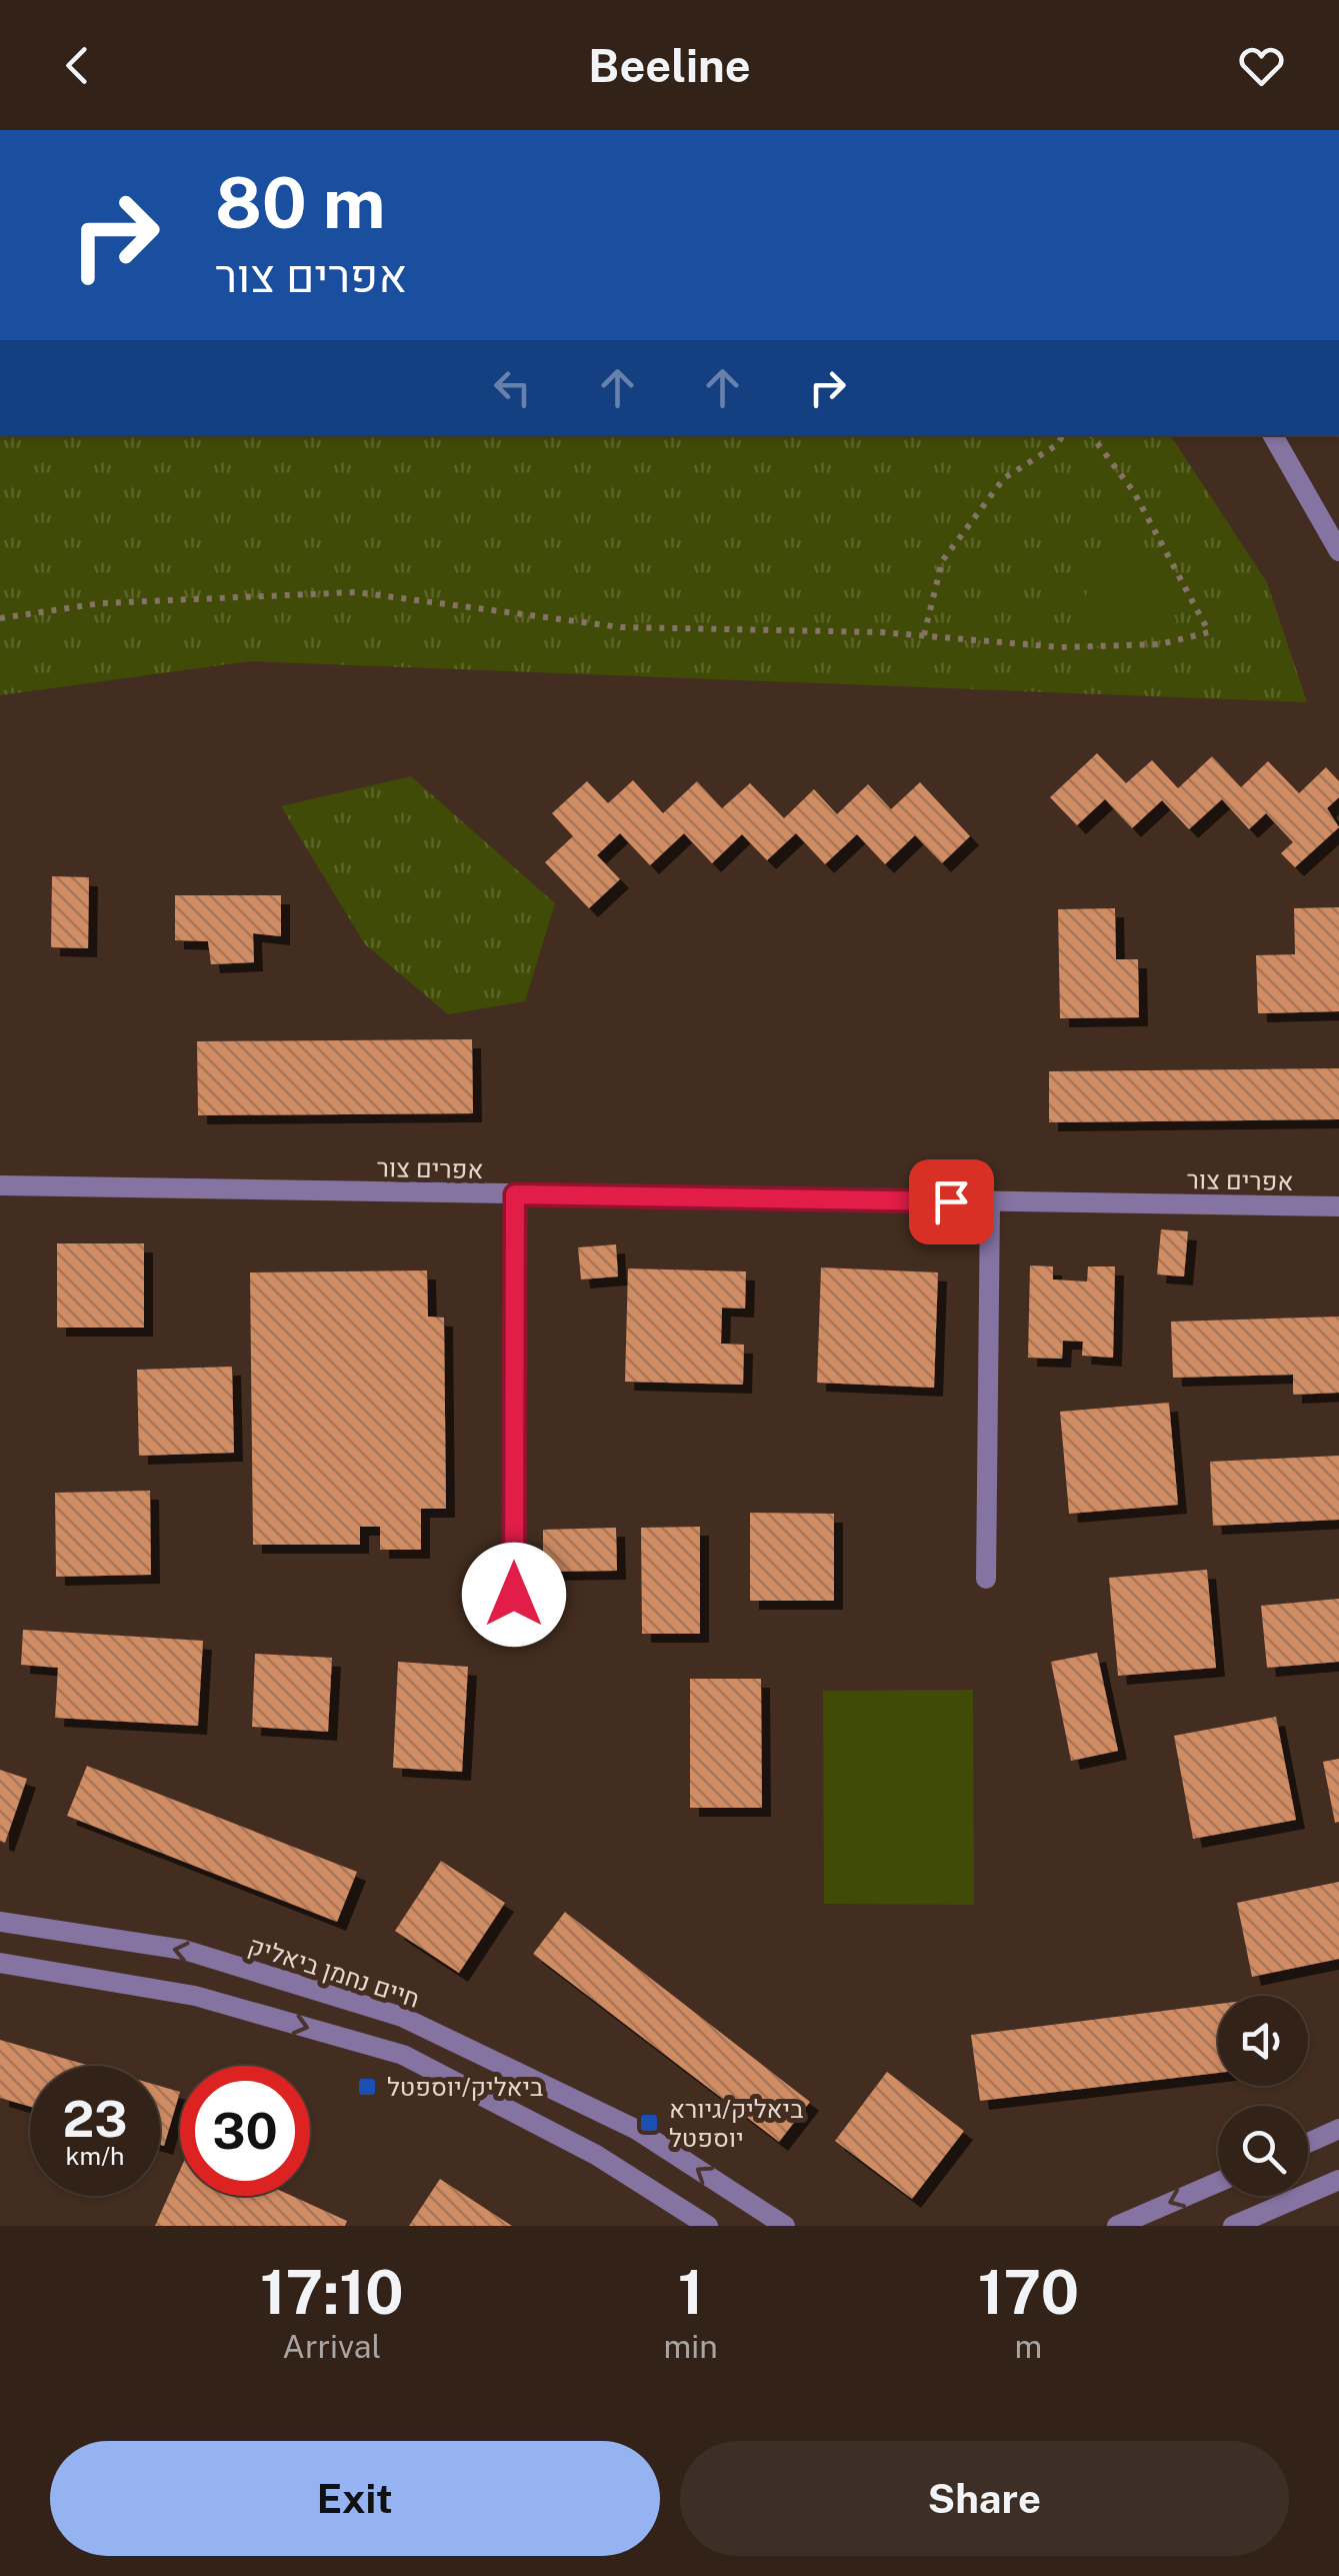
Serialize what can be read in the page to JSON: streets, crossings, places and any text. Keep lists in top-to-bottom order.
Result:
{
  "streets": {
    "street": ["אפרים צור", "חיים נחמן ביאליק"]
  },
  "places": {
    "transit": ["ביאליק/יוספטל", "ביאליק/גיורא יוספטל"]
  },
  "page": {
    "header": "Beeline",
    "turn": ["80 m", "אפרים צור"],
    "speed": "23 km/h",
    "limit": "30",
    "eta": [
      "17:10",
      "Arrival",
      "1",
      "min",
      "170",
      "m"
    ],
    "buttons": ["Exit", "Share"]
  }
}
